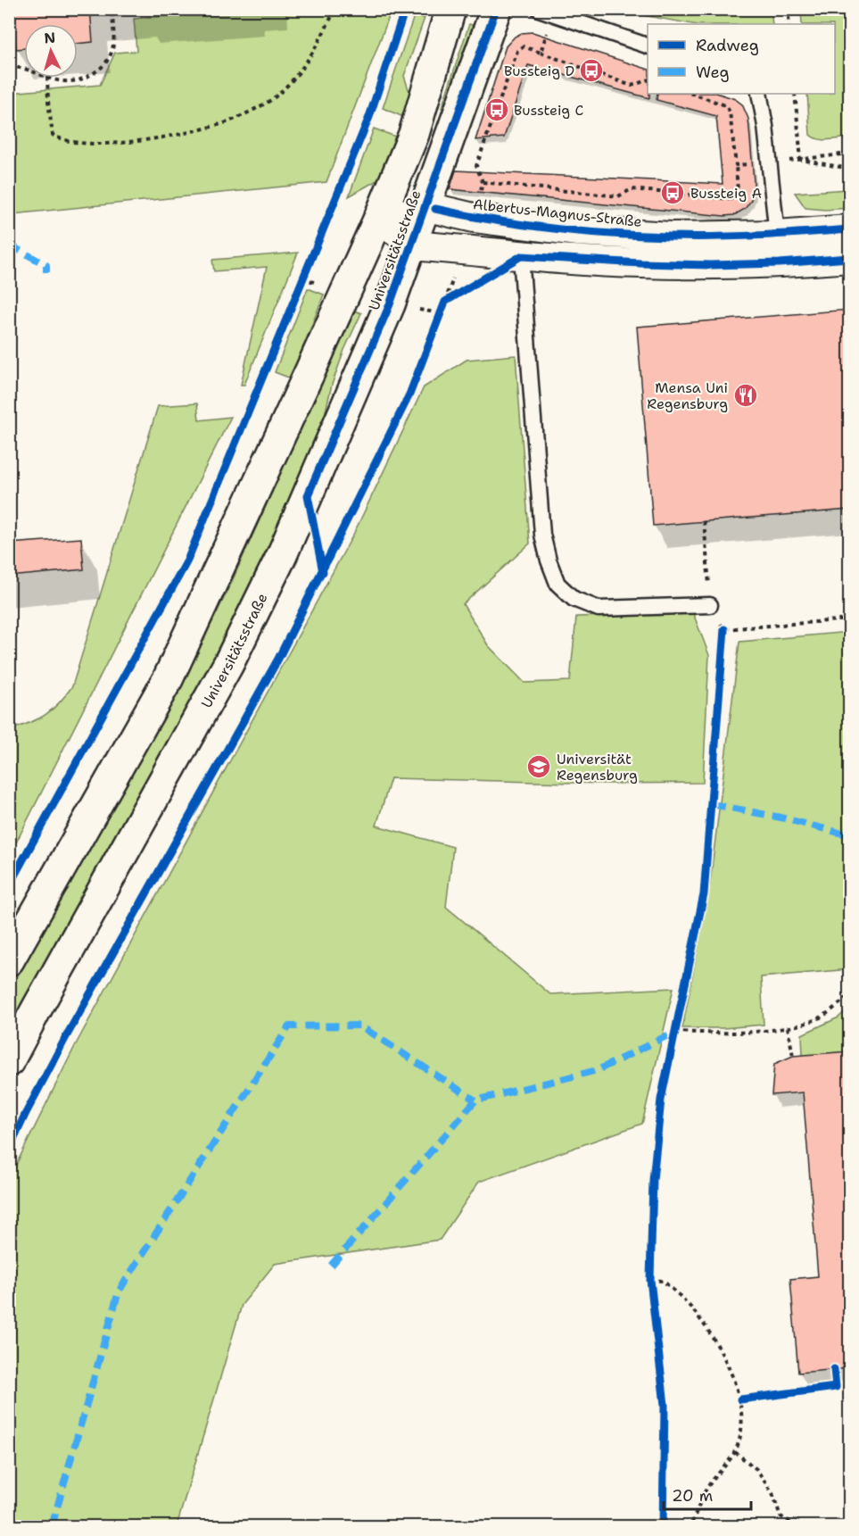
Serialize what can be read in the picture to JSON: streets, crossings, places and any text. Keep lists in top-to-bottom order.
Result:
{
  "streets": {
    "street": ["Albertus-Magnus-Straße", "Universitätsstraße"]
  },
  "crossings": [
    ["Albertus-Magnus-Straße", "Universitätsstraße"]
  ],
  "places": {
    "bus stop": ["Bussteig D", "Bussteig C", "Bussteig A"],
    "restaurant": ["Mensa Uni Regensburg"],
    "school or university": ["Universität Regensburg"]
  },
  "legend": ["Radweg", "Weg"],
  "scale_bar": "20 m",
  "north": "top"
}
